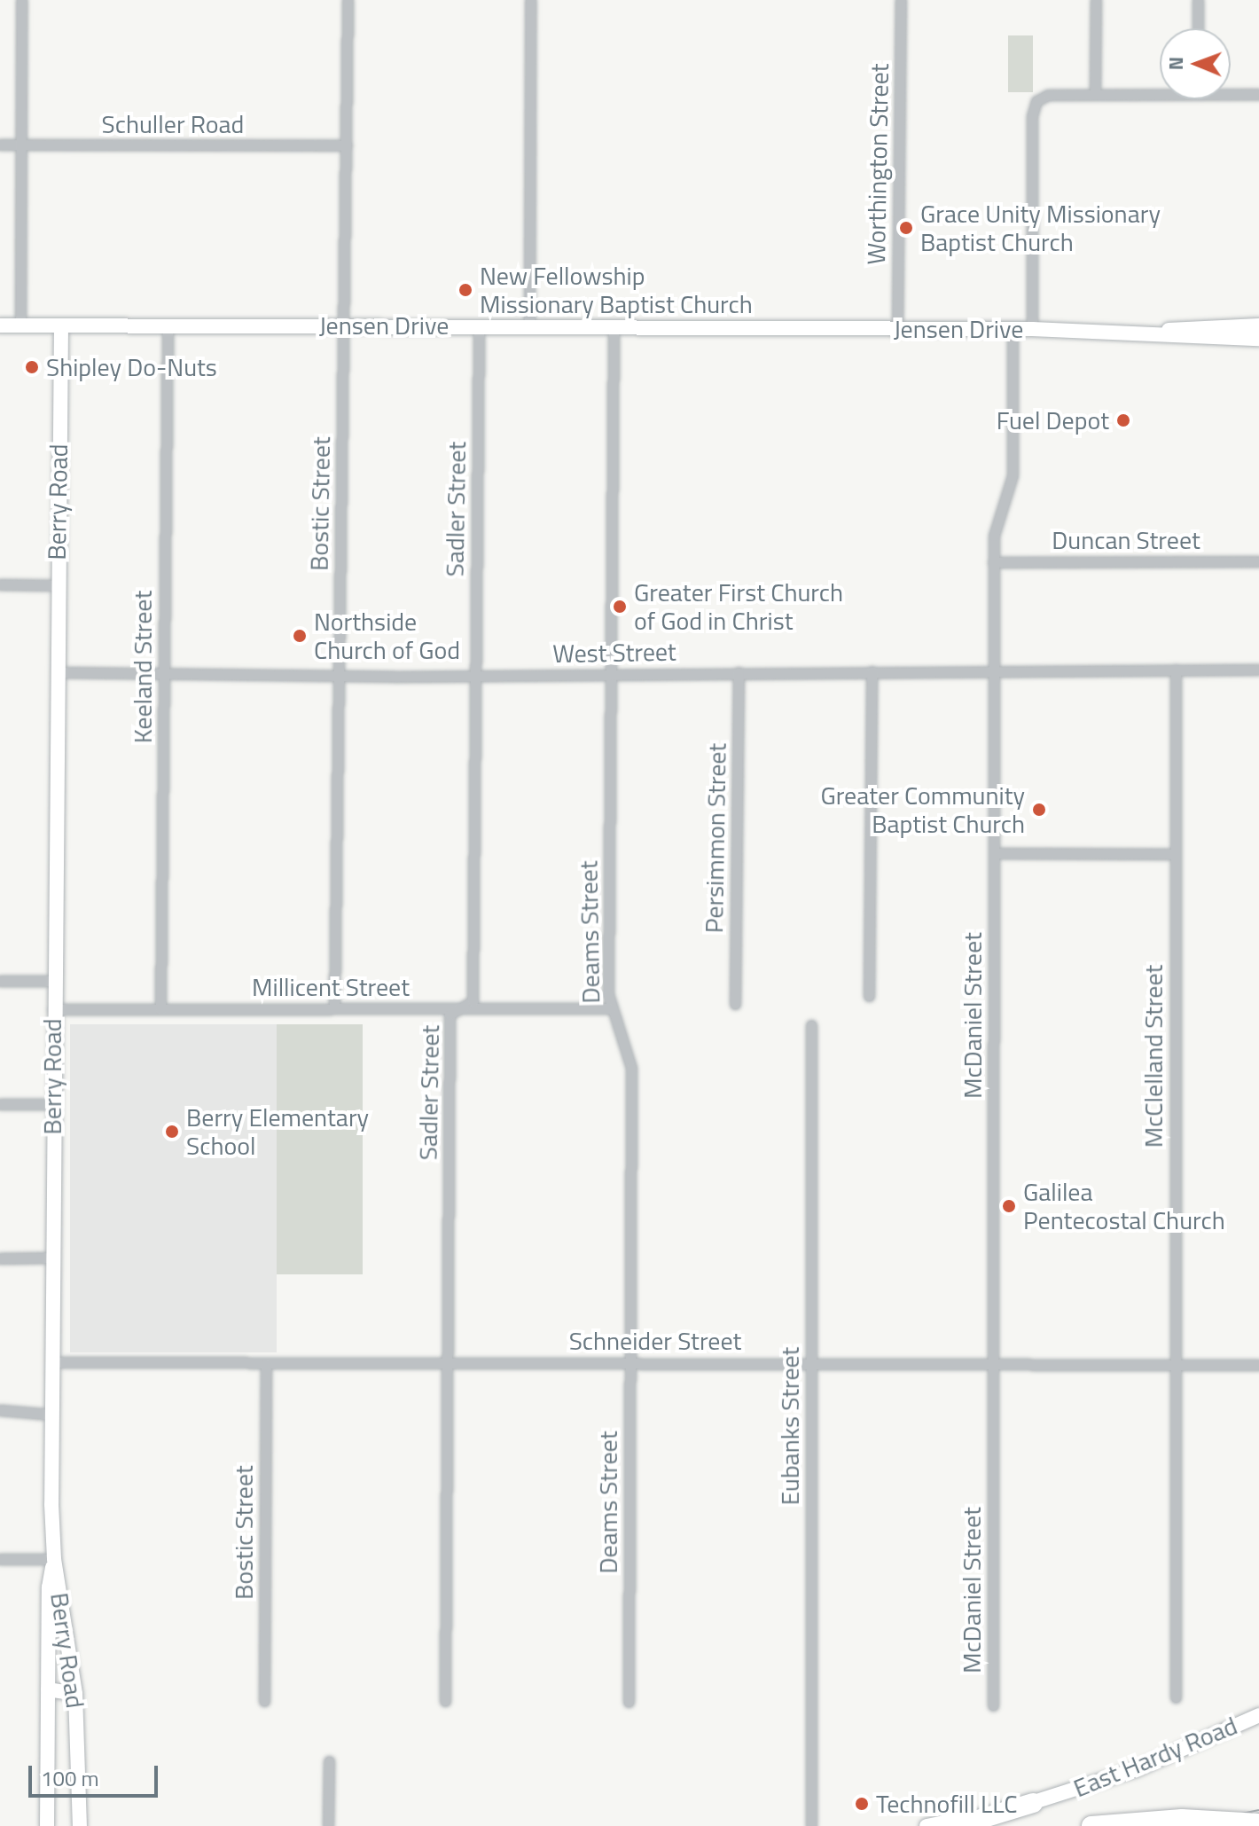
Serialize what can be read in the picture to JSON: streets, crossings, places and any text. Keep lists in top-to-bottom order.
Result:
{
  "streets": {
    "main road": ["Jensen Drive", "Berry Road", "East Hardy Road"],
    "street": [
      "Schuller Road",
      "Worthington Street",
      "Bostic Street",
      "Sadler Street",
      "Duncan Street",
      "West Street",
      "Keeland Street",
      "Persimmon Street",
      "Deams Street",
      "Millicent Street",
      "McDaniel Street",
      "McClelland Street",
      "Schneider Street",
      "Eubanks Street"
    ]
  },
  "crossings": [
    ["Schuller Road", "Bostic Street"],
    ["Worthington Street", "Jensen Drive"],
    ["Jensen Drive", "Berry Road"],
    ["Jensen Drive", "Bostic Street"],
    ["Jensen Drive", "Sadler Street"],
    ["Jensen Drive", "Keeland Street"],
    ["Jensen Drive", "Deams Street"],
    ["Jensen Drive", "McDaniel Street"],
    ["Berry Road", "West Street"],
    ["Berry Road", "Millicent Street"],
    ["Berry Road", "Schneider Street"],
    ["Bostic Street", "West Street"],
    ["Bostic Street", "Millicent Street"],
    ["Bostic Street", "Schneider Street"],
    ["Sadler Street", "West Street"],
    ["Sadler Street", "Millicent Street"],
    ["Sadler Street", "Schneider Street"],
    ["Duncan Street", "McDaniel Street"],
    ["West Street", "Keeland Street"],
    ["West Street", "Persimmon Street"],
    ["West Street", "Deams Street"],
    ["West Street", "McDaniel Street"],
    ["West Street", "McClelland Street"],
    ["Keeland Street", "Millicent Street"],
    ["Deams Street", "Millicent Street"],
    ["Deams Street", "Schneider Street"],
    ["McDaniel Street", "Schneider Street"],
    ["McClelland Street", "Schneider Street"],
    ["Schneider Street", "Eubanks Street"]
  ],
  "places": [
    "Grace Unity Missionary Baptist Church",
    "New Fellowship Missionary Baptist Church",
    "Shipley Do-Nuts",
    "Fuel Depot",
    "Greater First Church of God in Christ",
    "Northside Church of God",
    "Greater Community Baptist Church",
    "Berry Elementary School",
    "Galilea Pentecostal Church",
    "Technofill LLC"
  ],
  "scale_bar": "100 m",
  "north": "left"
}
